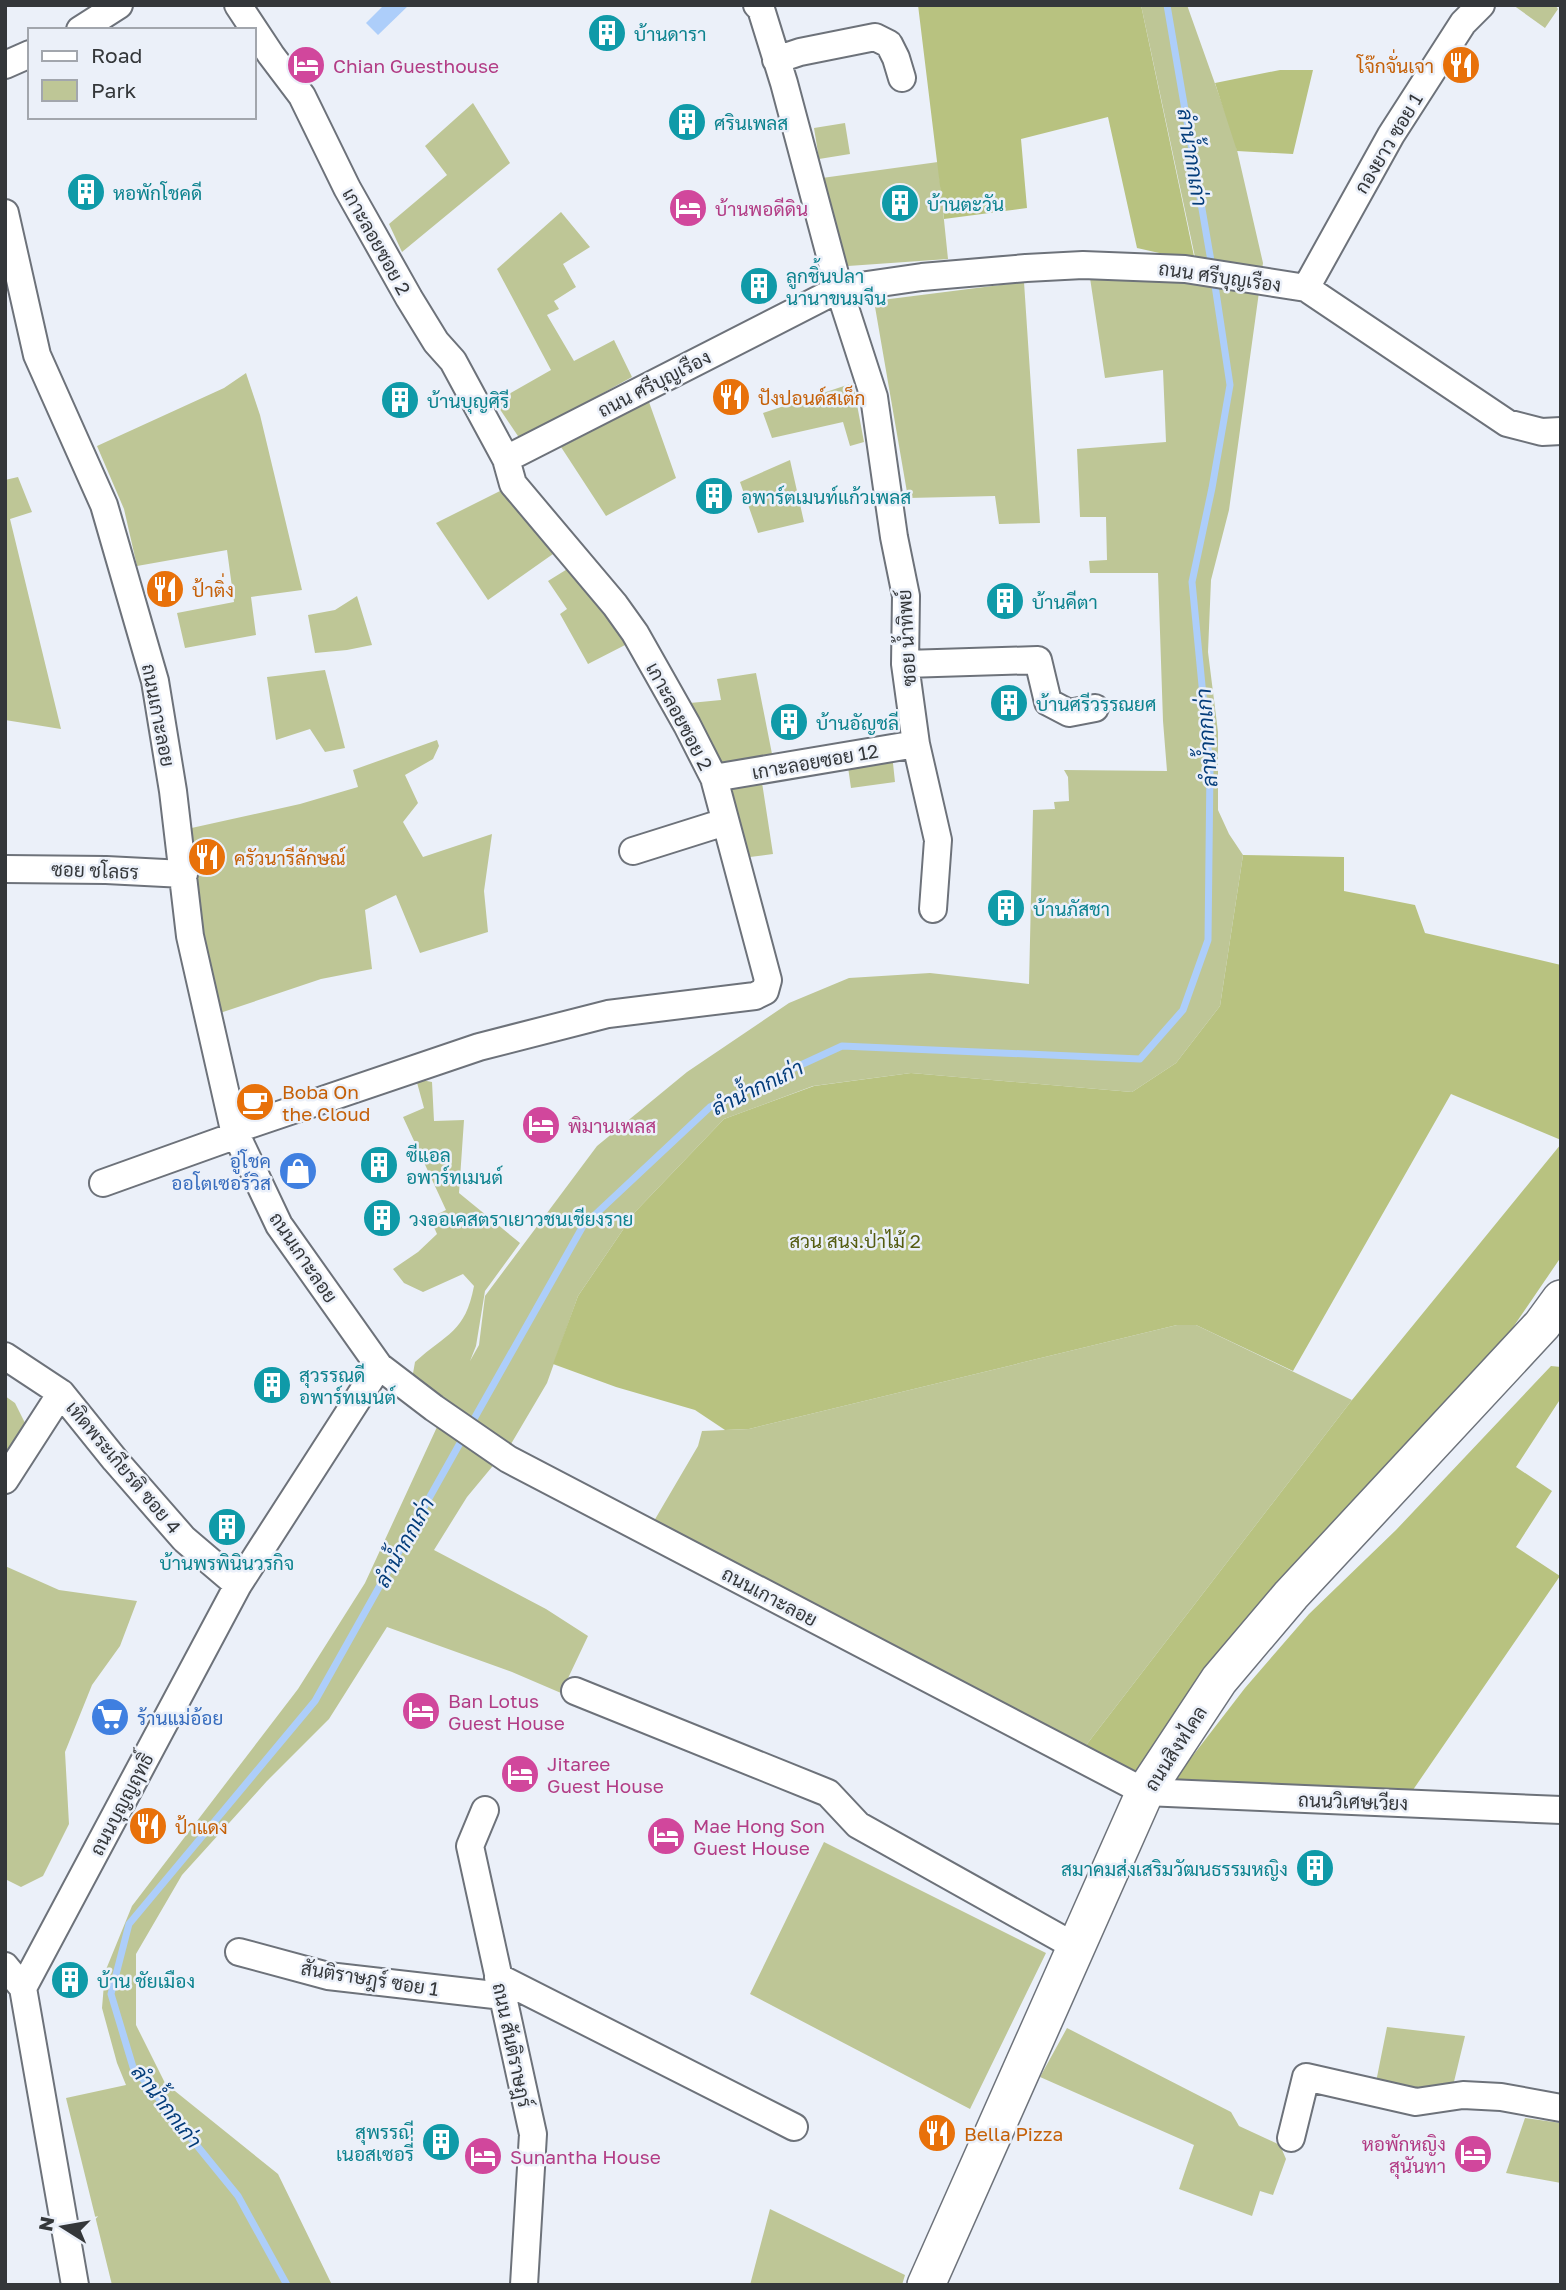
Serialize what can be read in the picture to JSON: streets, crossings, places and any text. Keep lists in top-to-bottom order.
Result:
{
  "streets": {
    "main road": ["ถนนสิงหไคล"],
    "street": [
      "กองยาว ซอย 1",
      "เกาะลอยซอย 2",
      "ถนน ศรีบุญเรือง",
      "ซอย น้ำทิพย์",
      "ถนนเกาะลอย",
      "เกาะลอยซอย 12",
      "ซอย ชโลธร",
      "เทิดพระเกียรติ ซอย 4",
      "ถนนวิเศษเวียง",
      "ถนนบุญญฤทธิ์",
      "สันติราษฎร์ ซอย 1",
      "ถนน สันติราษฎร์"
    ]
  },
  "crossings": [
    ["กองยาว ซอย 1", "ถนน ศรีบุญเรือง"],
    ["เกาะลอยซอย 2", "ถนน ศรีบุญเรือง"],
    ["เกาะลอยซอย 2", "ถนนเกาะลอย"],
    ["เกาะลอยซอย 2", "เกาะลอยซอย 12"],
    ["ถนน ศรีบุญเรือง", "ซอย น้ำทิพย์"],
    ["ซอย น้ำทิพย์", "เกาะลอยซอย 12"],
    ["ถนนเกาะลอย", "ซอย ชโลธร"],
    ["ถนนเกาะลอย", "ถนนสิงหไคล"],
    ["ถนนเกาะลอย", "ถนนวิเศษเวียง"],
    ["ถนนเกาะลอย", "ถนนบุญญฤทธิ์"],
    ["เทิดพระเกียรติ ซอย 4", "ถนนบุญญฤทธิ์"],
    ["ถนนสิงหไคล", "ถนนวิเศษเวียง"],
    ["สันติราษฎร์ ซอย 1", "ถนน สันติราษฎร์"]
  ],
  "water": ["ลำน้ำกกเก่า"],
  "parks": ["สวน สนง.ป่าไม้ 2"],
  "places": {
    "building": [
      "บ้านดารา",
      "ศรินเพลส",
      "หอพักโชคดี",
      "บ้านตะวัน",
      "ลูกชิ้นปลา นานาขนมจีน",
      "บ้านบุญศิรี",
      "อพาร์ตเมนท์แก้วเพลส",
      "บ้านคีตา",
      "บ้านศรีวรรณยศ",
      "บ้านอัญชลี",
      "บ้านภัสชา",
      "ซีแอล อพาร์ทเมนต์",
      "วงออเคสตราเยาวชนเชียงราย",
      "สุวรรณดี อพาร์ทเมนต์",
      "บ้านพรพินินวรกิจ",
      "สมาคมส่งเสริมวัฒนธรรมหญิง",
      "บ้าน ชัยเมือง",
      "สุพรรณี เนอสเซอรี่"
    ],
    "hotel": [
      "Chian Guesthouse",
      "บ้านพอดีดิน",
      "พิมานเพลส",
      "Ban Lotus Guest House",
      "Jitaree Guest House",
      "Mae Hong Son Guest House",
      "หอพักหญิง สุนันทา",
      "Sunantha House"
    ],
    "restaurant": [
      "โจ๊กจั่นเจา",
      "ปังปอนด์สเต็ก",
      "ป้าติ่ง",
      "ครัวนารีลักษณ์",
      "ป้าแดง",
      "Bella Pizza"
    ],
    "cafe": ["Boba On the Cloud"],
    "shop": ["อู่โชค ออโตเซอร์วิส"],
    "supermarket": ["ร้านแม่อ้อย"]
  },
  "legend": ["Road", "Park"],
  "north": "left"
}
